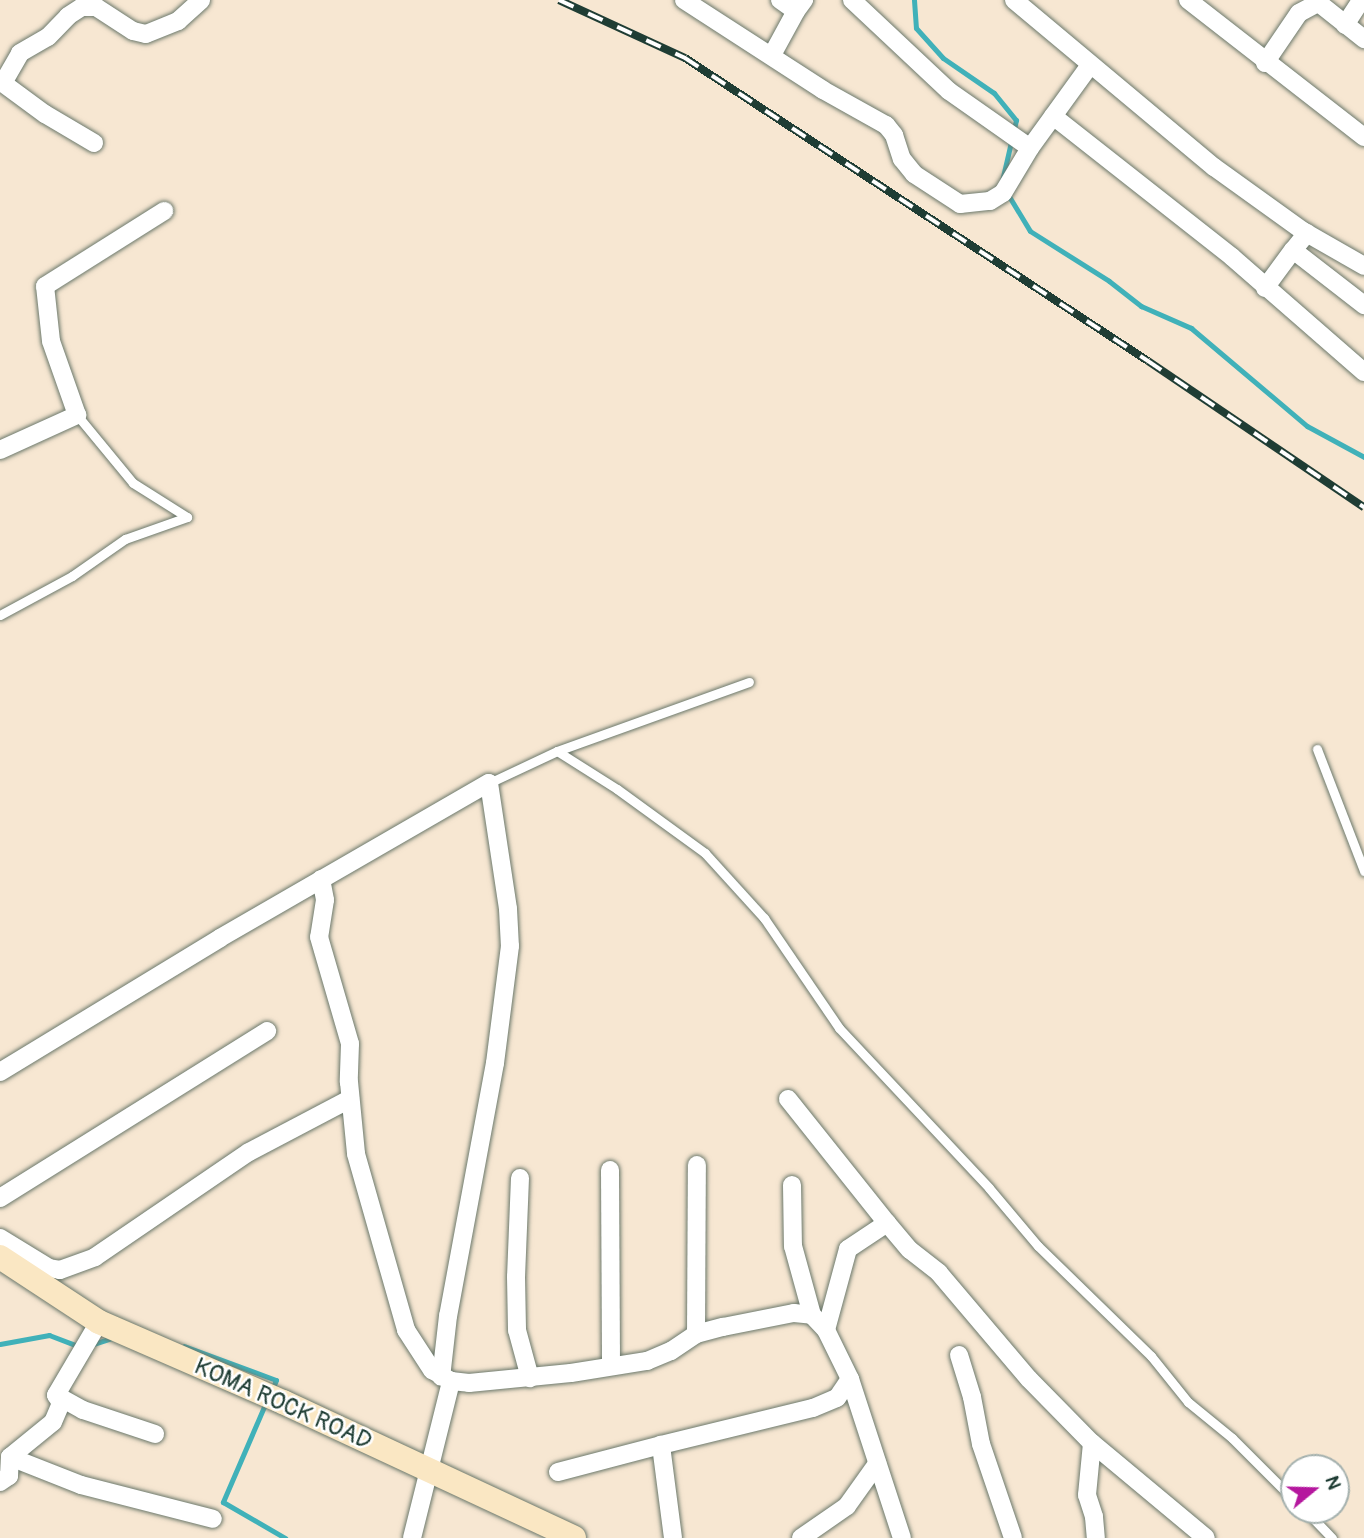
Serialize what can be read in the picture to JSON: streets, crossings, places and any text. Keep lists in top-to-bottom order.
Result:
{
  "streets": {
    "main road": ["KOMA ROCK ROAD"]
  },
  "north": "right"
}
